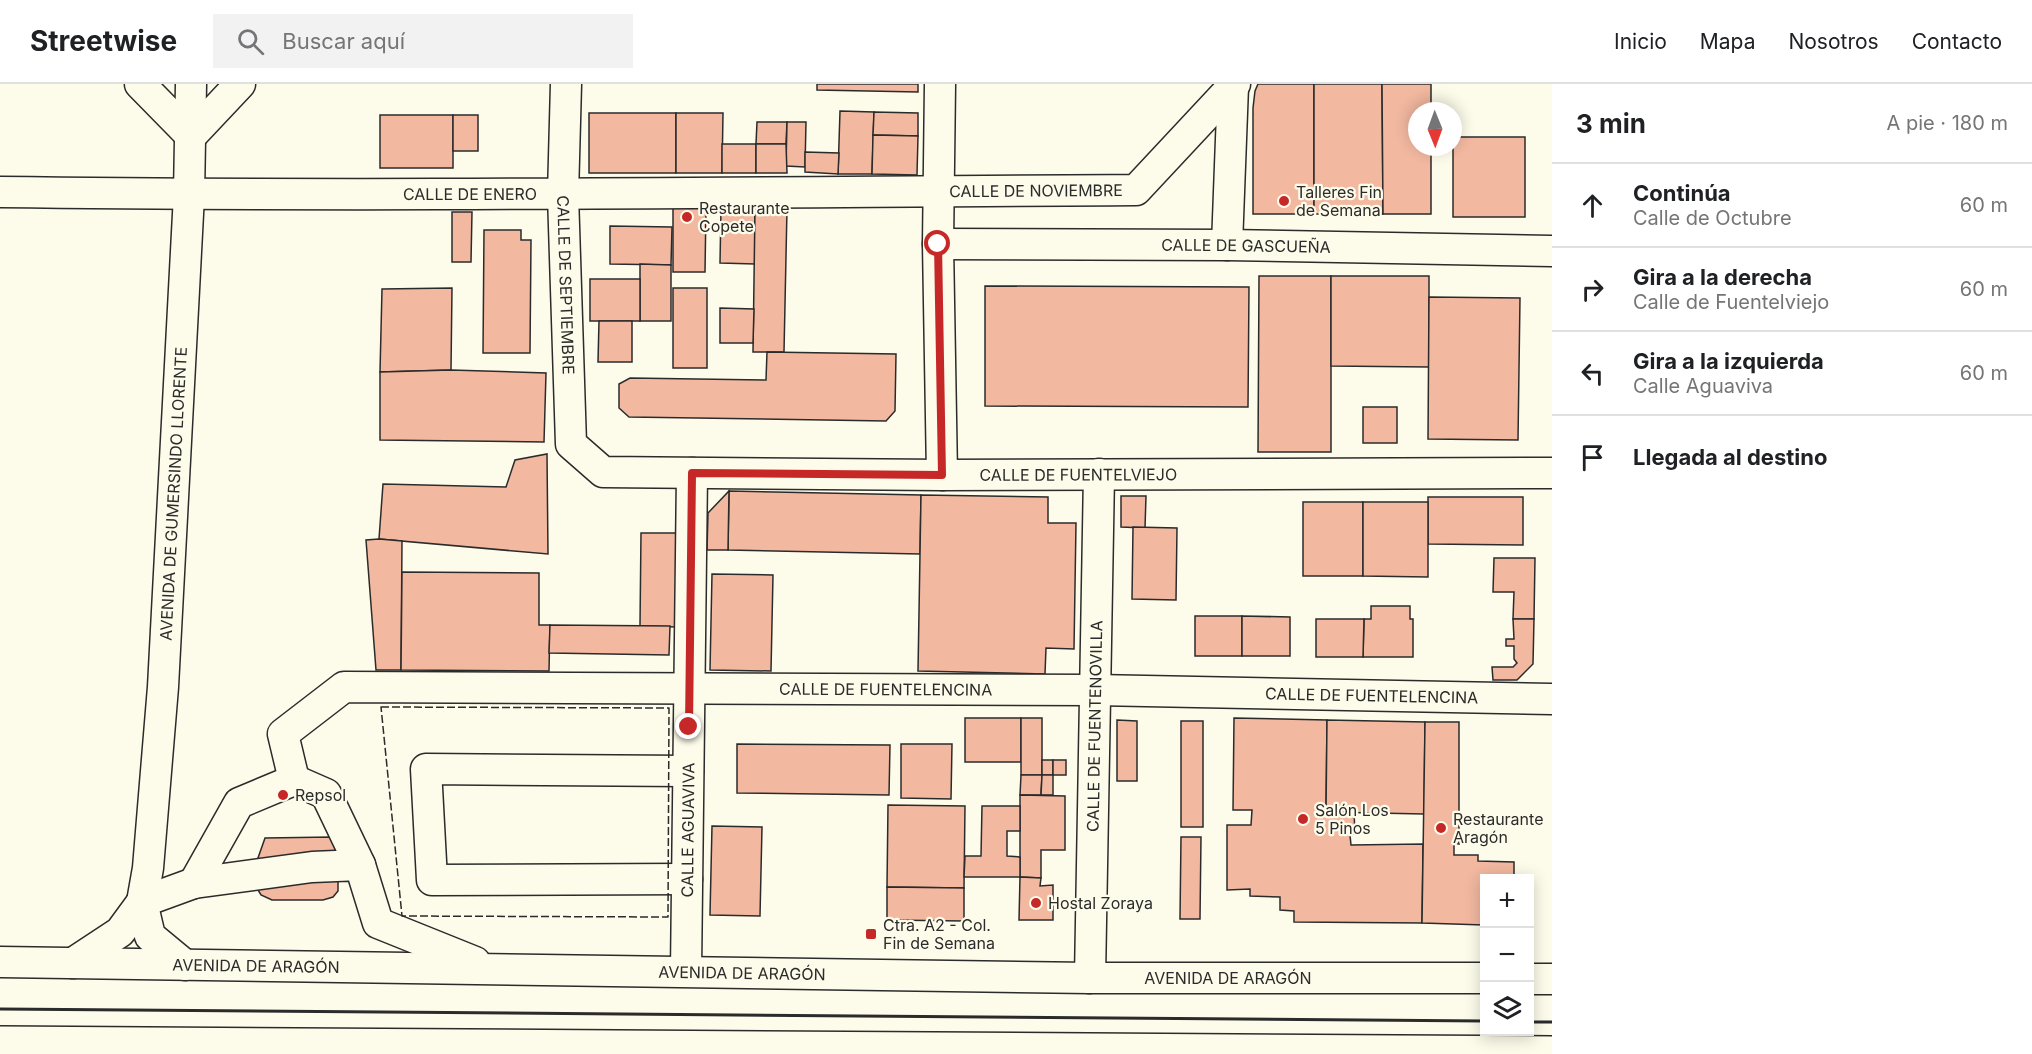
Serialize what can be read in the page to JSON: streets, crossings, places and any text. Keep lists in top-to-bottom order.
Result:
{
  "streets": {
    "street": [
      "CALLE DE NOVIEMBRE",
      "CALLE DE ENERO",
      "CALLE DE GASCUEÑA",
      "CALLE DE SEPTIEMBRE",
      "CALLE DE FUENTELVIEJO",
      "AVENIDA DE GUMERSINDO LLORENTE",
      "CALLE DE FUENTELENCINA",
      "CALLE DE FUENTENOVILLA",
      "CALLE AGUAVIVA",
      "AVENIDA DE ARAGÓN"
    ]
  },
  "crossings": [
    ["CALLE DE NOVIEMBRE", "CALLE DE ENERO"],
    ["CALLE DE NOVIEMBRE", "CALLE DE GASCUEÑA"],
    ["CALLE DE ENERO", "CALLE DE SEPTIEMBRE"],
    ["CALLE DE ENERO", "AVENIDA DE GUMERSINDO LLORENTE"],
    ["CALLE DE SEPTIEMBRE", "CALLE DE FUENTELVIEJO"],
    ["CALLE DE FUENTELVIEJO", "CALLE DE FUENTENOVILLA"],
    ["CALLE DE FUENTELVIEJO", "CALLE AGUAVIVA"],
    ["AVENIDA DE GUMERSINDO LLORENTE", "AVENIDA DE ARAGÓN"],
    ["CALLE DE FUENTELENCINA", "CALLE DE FUENTENOVILLA"],
    ["CALLE DE FUENTELENCINA", "CALLE AGUAVIVA"],
    ["CALLE DE FUENTENOVILLA", "AVENIDA DE ARAGÓN"],
    ["CALLE AGUAVIVA", "AVENIDA DE ARAGÓN"]
  ],
  "places": {
    "other": [
      "Talleres Fin de Semana",
      "Restaurante Copete",
      "Repsol",
      "Salón Los 5 Pinos",
      "Restaurante Aragón",
      "Hostal Zoraya"
    ],
    "transit": ["Ctra. A2 - Col. Fin de Semana"]
  },
  "north": "bottom",
  "page": {
    "header": "Streetwise",
    "search": "Buscar aquí",
    "nav": [
      "Inicio",
      "Mapa",
      "Nosotros",
      "Contacto"
    ],
    "heading": ["3 min", "A pie · 180 m"],
    "list": [
      ["Continúa", "Calle de Octubre", "60 m"],
      ["Gira a la derecha", "Calle de Fuentelviejo", "60 m"],
      ["Gira a la izquierda", "Calle Aguaviva", "60 m"],
      "Llegada al destino"
    ],
    "map_buttons": ["+", "−"]
  }
}
